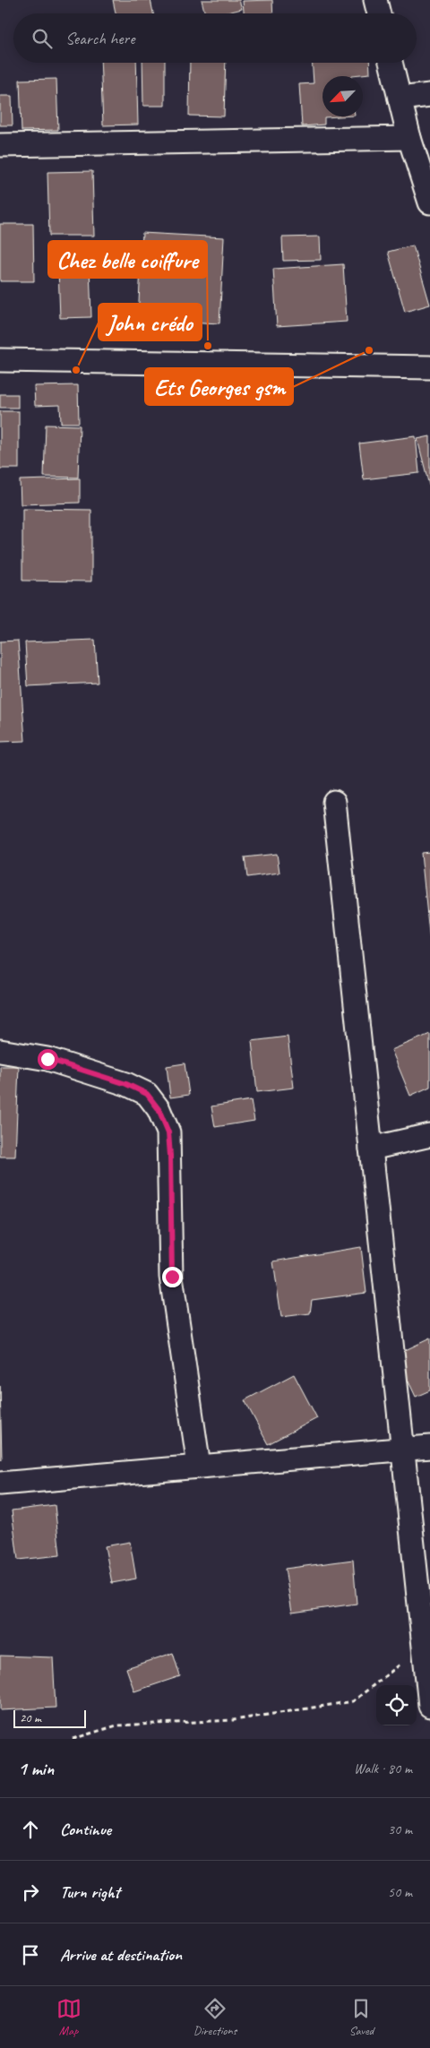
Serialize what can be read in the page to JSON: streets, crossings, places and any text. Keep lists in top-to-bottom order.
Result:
{
  "places": ["Chez belle coiffure", "Ets Georges gsm", "John crédo"],
  "scale_bar": "20 m",
  "north": "bottom left",
  "page": {
    "search": "Search here",
    "scale": "20 m",
    "heading": ["1 min", "Walk · 80 m"],
    "list": [
      ["Continue", "30 m"],
      ["Turn right", "50 m"],
      "Arrive at destination"
    ],
    "nav": ["Map", "Directions", "Saved"]
  }
}
